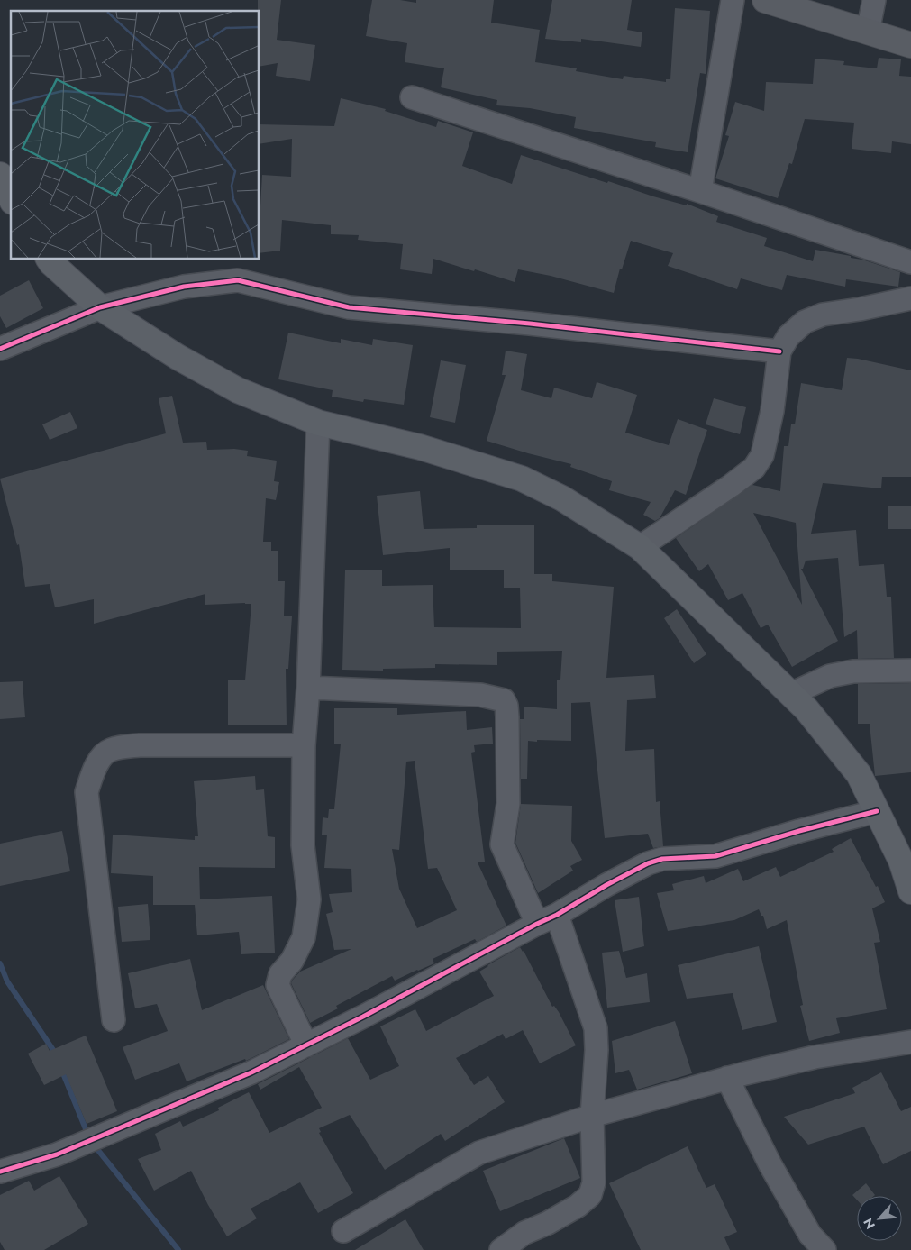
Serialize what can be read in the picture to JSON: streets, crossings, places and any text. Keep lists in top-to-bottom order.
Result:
{
  "north": "bottom left"
}
